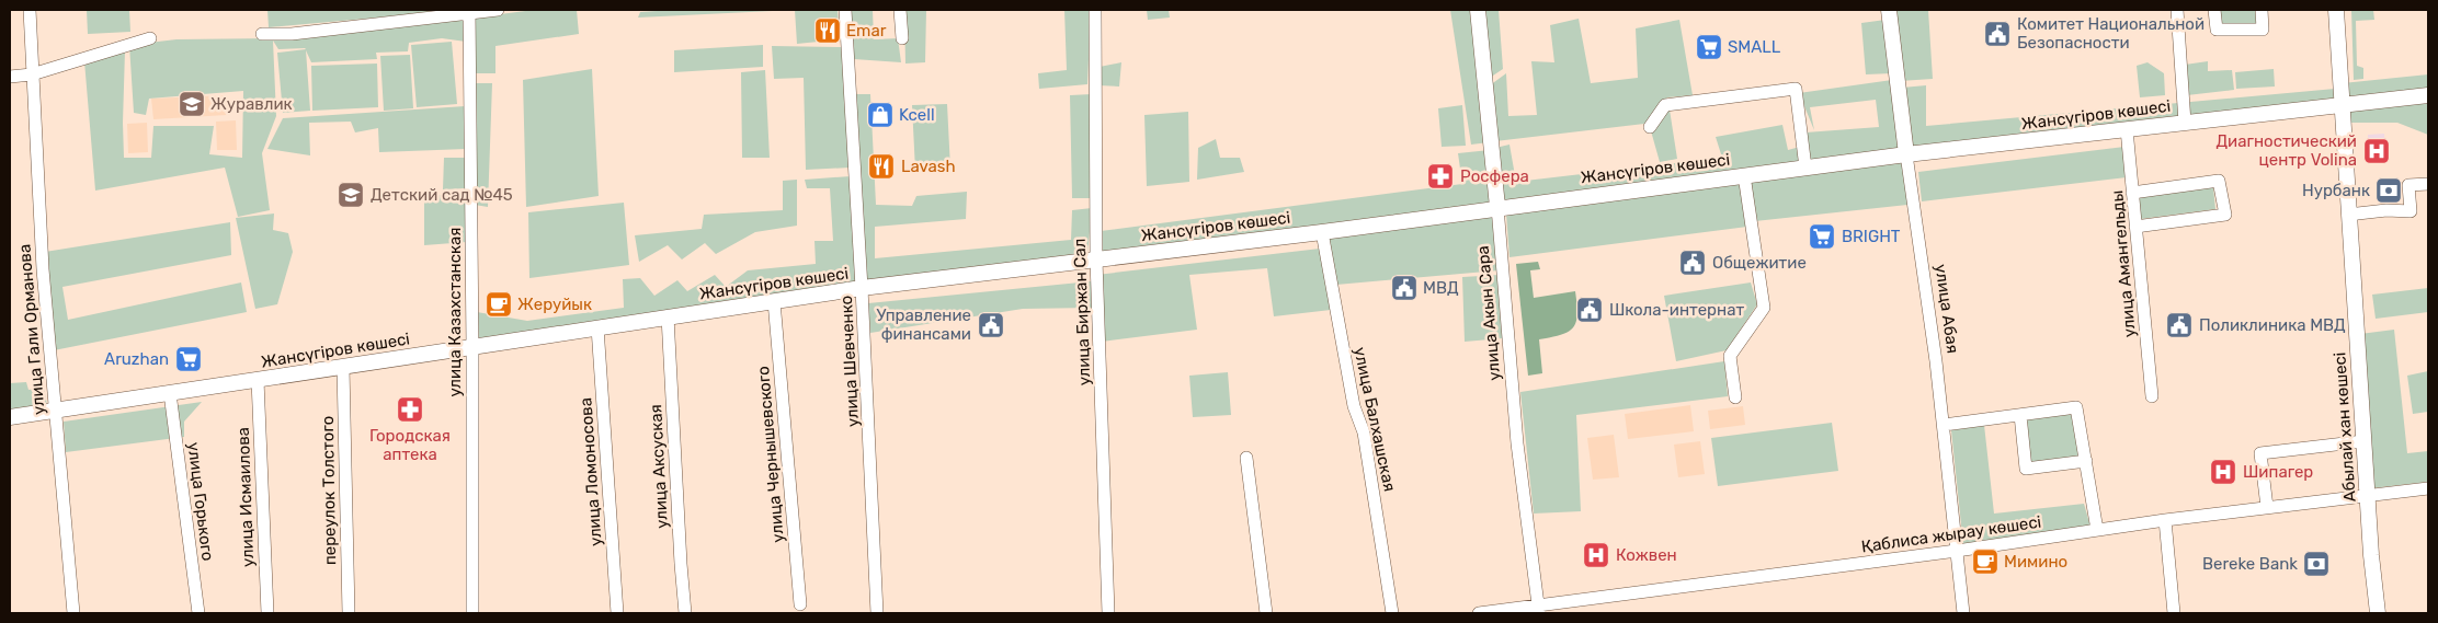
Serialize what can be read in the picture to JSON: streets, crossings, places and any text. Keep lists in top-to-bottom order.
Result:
{
  "streets": {
    "main road": [
      "Жансүгіров көшесі",
      "улица Абая",
      "улица Акын Сара",
      "Абылай хан көшесі"
    ],
    "street": [
      "улица Амангельды",
      "улица Казахстанская",
      "улица Биржан Сал",
      "улица Гали Орманова",
      "улица Шевченко",
      "улица Балхашская",
      "улица Чернышевского",
      "улица Аксуская",
      "улица Ломоносова",
      "переулок Толстого",
      "улица Исмаилова",
      "улица Горького",
      "Қаблиса жырау көшесі"
    ]
  },
  "crossings": [
    ["Жансүгіров көшесі", "улица Амангельды"],
    ["Жансүгіров көшесі", "улица Абая"],
    ["Жансүгіров көшесі", "улица Казахстанская"],
    ["Жансүгіров көшесі", "улица Биржан Сал"],
    ["Жансүгіров көшесі", "улица Акын Сара"],
    ["Жансүгіров көшесі", "улица Гали Орманова"],
    ["Жансүгіров көшесі", "улица Шевченко"],
    ["Жансүгіров көшесі", "улица Балхашская"],
    ["Жансүгіров көшесі", "Абылай хан көшесі"],
    ["Жансүгіров көшесі", "улица Чернышевского"],
    ["Жансүгіров көшесі", "улица Аксуская"],
    ["Жансүгіров көшесі", "улица Ломоносова"],
    ["Жансүгіров көшесі", "переулок Толстого"],
    ["Жансүгіров көшесі", "улица Исмаилова"],
    ["Жансүгіров көшесі", "улица Горького"],
    ["улица Абая", "Қаблиса жырау көшесі"],
    ["улица Акын Сара", "Қаблиса жырау көшесі"],
    ["Абылай хан көшесі", "Қаблиса жырау көшесі"]
  ],
  "places": {
    "restaurant": ["Emar", "Lavash"],
    "public building": [
      "Комитет Национальной Безопасности",
      "Общежитие",
      "МВД",
      "Школа-интернат",
      "Управление финансами",
      "Поликлиника МВД"
    ],
    "supermarket": ["SMALL", "BRIGHT", "Aruzhan"],
    "school or university": ["Журавлик", "Детский сад №45"],
    "shop": ["Kcell"],
    "hospital": ["Диагностический центр Volina", "Шипагер", "Кожвен"],
    "pharmacy": ["Росфера", "Городская аптека"],
    "bank": ["Нурбанк", "Bereke Bank"],
    "cafe": ["Жеруйык", "Мимино"]
  }
}
